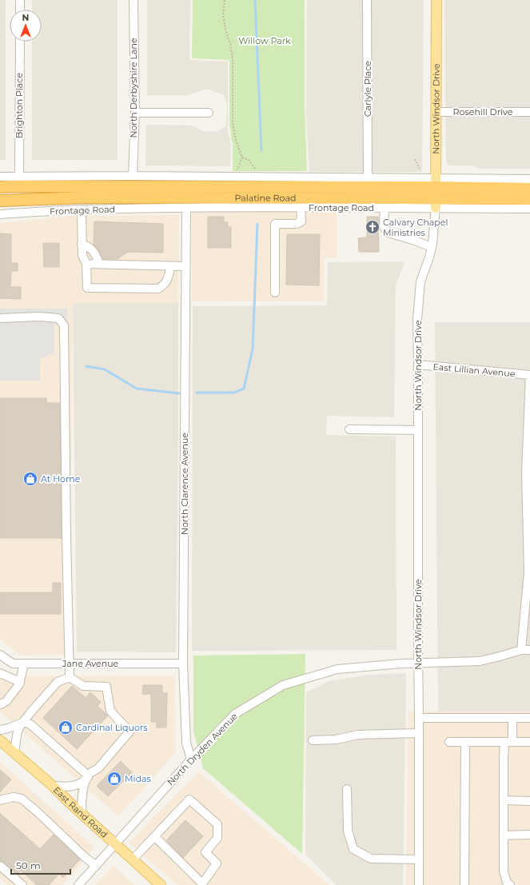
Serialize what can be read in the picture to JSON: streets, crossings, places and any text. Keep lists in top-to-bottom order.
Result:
{
  "streets": {
    "highway": ["Palatine Road"],
    "main road": ["North Windsor Drive", "East Rand Road"],
    "street": [
      "North Derbyshire Lane",
      "Carlyle Place",
      "Brighton Place",
      "Rosehill Drive",
      "Frontage Road",
      "East Lillian Avenue",
      "North Clarence Avenue",
      "Jane Avenue",
      "North Dryden Avenue"
    ]
  },
  "crossings": [
    ["North Derbyshire Lane", "Frontage Road"],
    ["Carlyle Place", "Frontage Road"],
    ["Brighton Place", "Frontage Road"],
    ["North Windsor Drive", "Rosehill Drive"],
    ["North Windsor Drive", "Palatine Road"],
    ["North Windsor Drive", "Frontage Road"],
    ["North Windsor Drive", "East Lillian Avenue"],
    ["North Windsor Drive", "North Dryden Avenue"],
    ["Palatine Road", "Frontage Road"],
    ["Frontage Road", "North Clarence Avenue"],
    ["North Clarence Avenue", "Jane Avenue"],
    ["North Clarence Avenue", "North Dryden Avenue"],
    ["North Dryden Avenue", "East Rand Road"]
  ],
  "parks": ["Willow Park"],
  "places": {
    "church": ["Calvary Chapel Ministries"],
    "shop": ["At Home", "Cardinal Liquors", "Midas"]
  },
  "scale_bar": "50 m",
  "north": "top"
}
